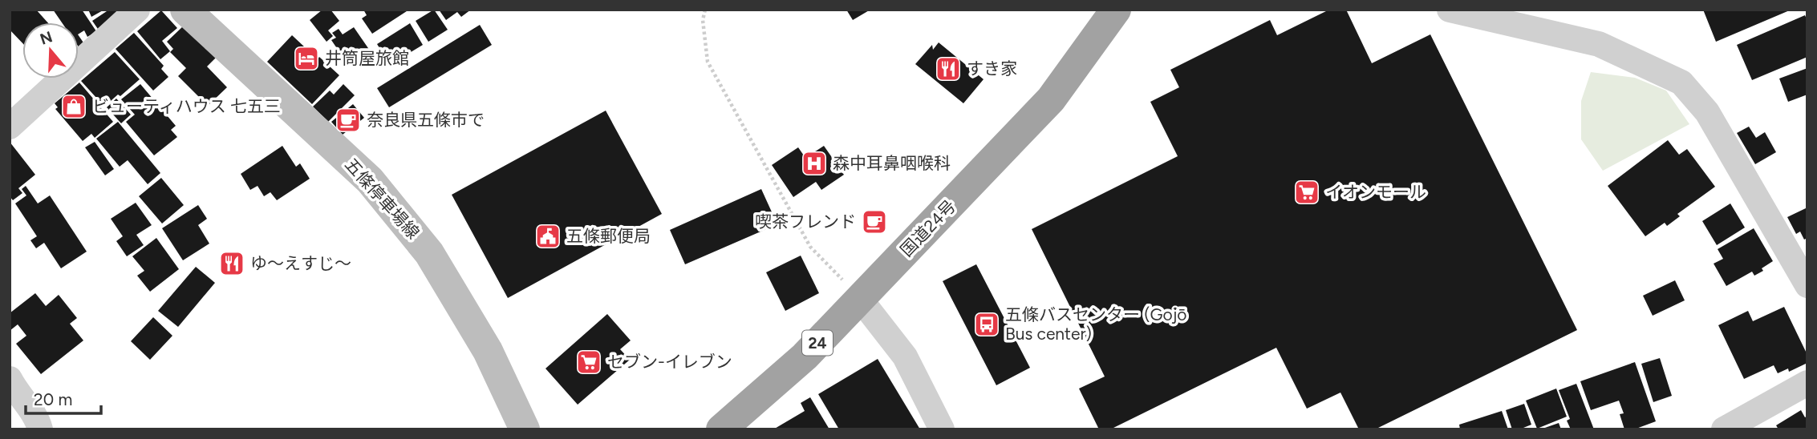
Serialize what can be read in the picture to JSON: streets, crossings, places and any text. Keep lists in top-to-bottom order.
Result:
{
  "streets": {
    "highway": ["国道24号", "24"],
    "main road": ["五條停車場線"]
  },
  "places": {
    "hotel": ["井筒屋旅館"],
    "restaurant": ["すき家", "ゆ～えすじ～"],
    "shop": ["ビューティハウス 七五三"],
    "cafe": ["奈良県五條市で", "喫茶フレンド"],
    "hospital": ["森中耳鼻咽喉科"],
    "supermarket": ["イオンモール", "セブン-イレブン"],
    "public building": ["五條郵便局"],
    "bus stop": ["五條バスセンター (Gojō Bus center)"]
  },
  "scale_bar": "20 m",
  "north": "top"
}
